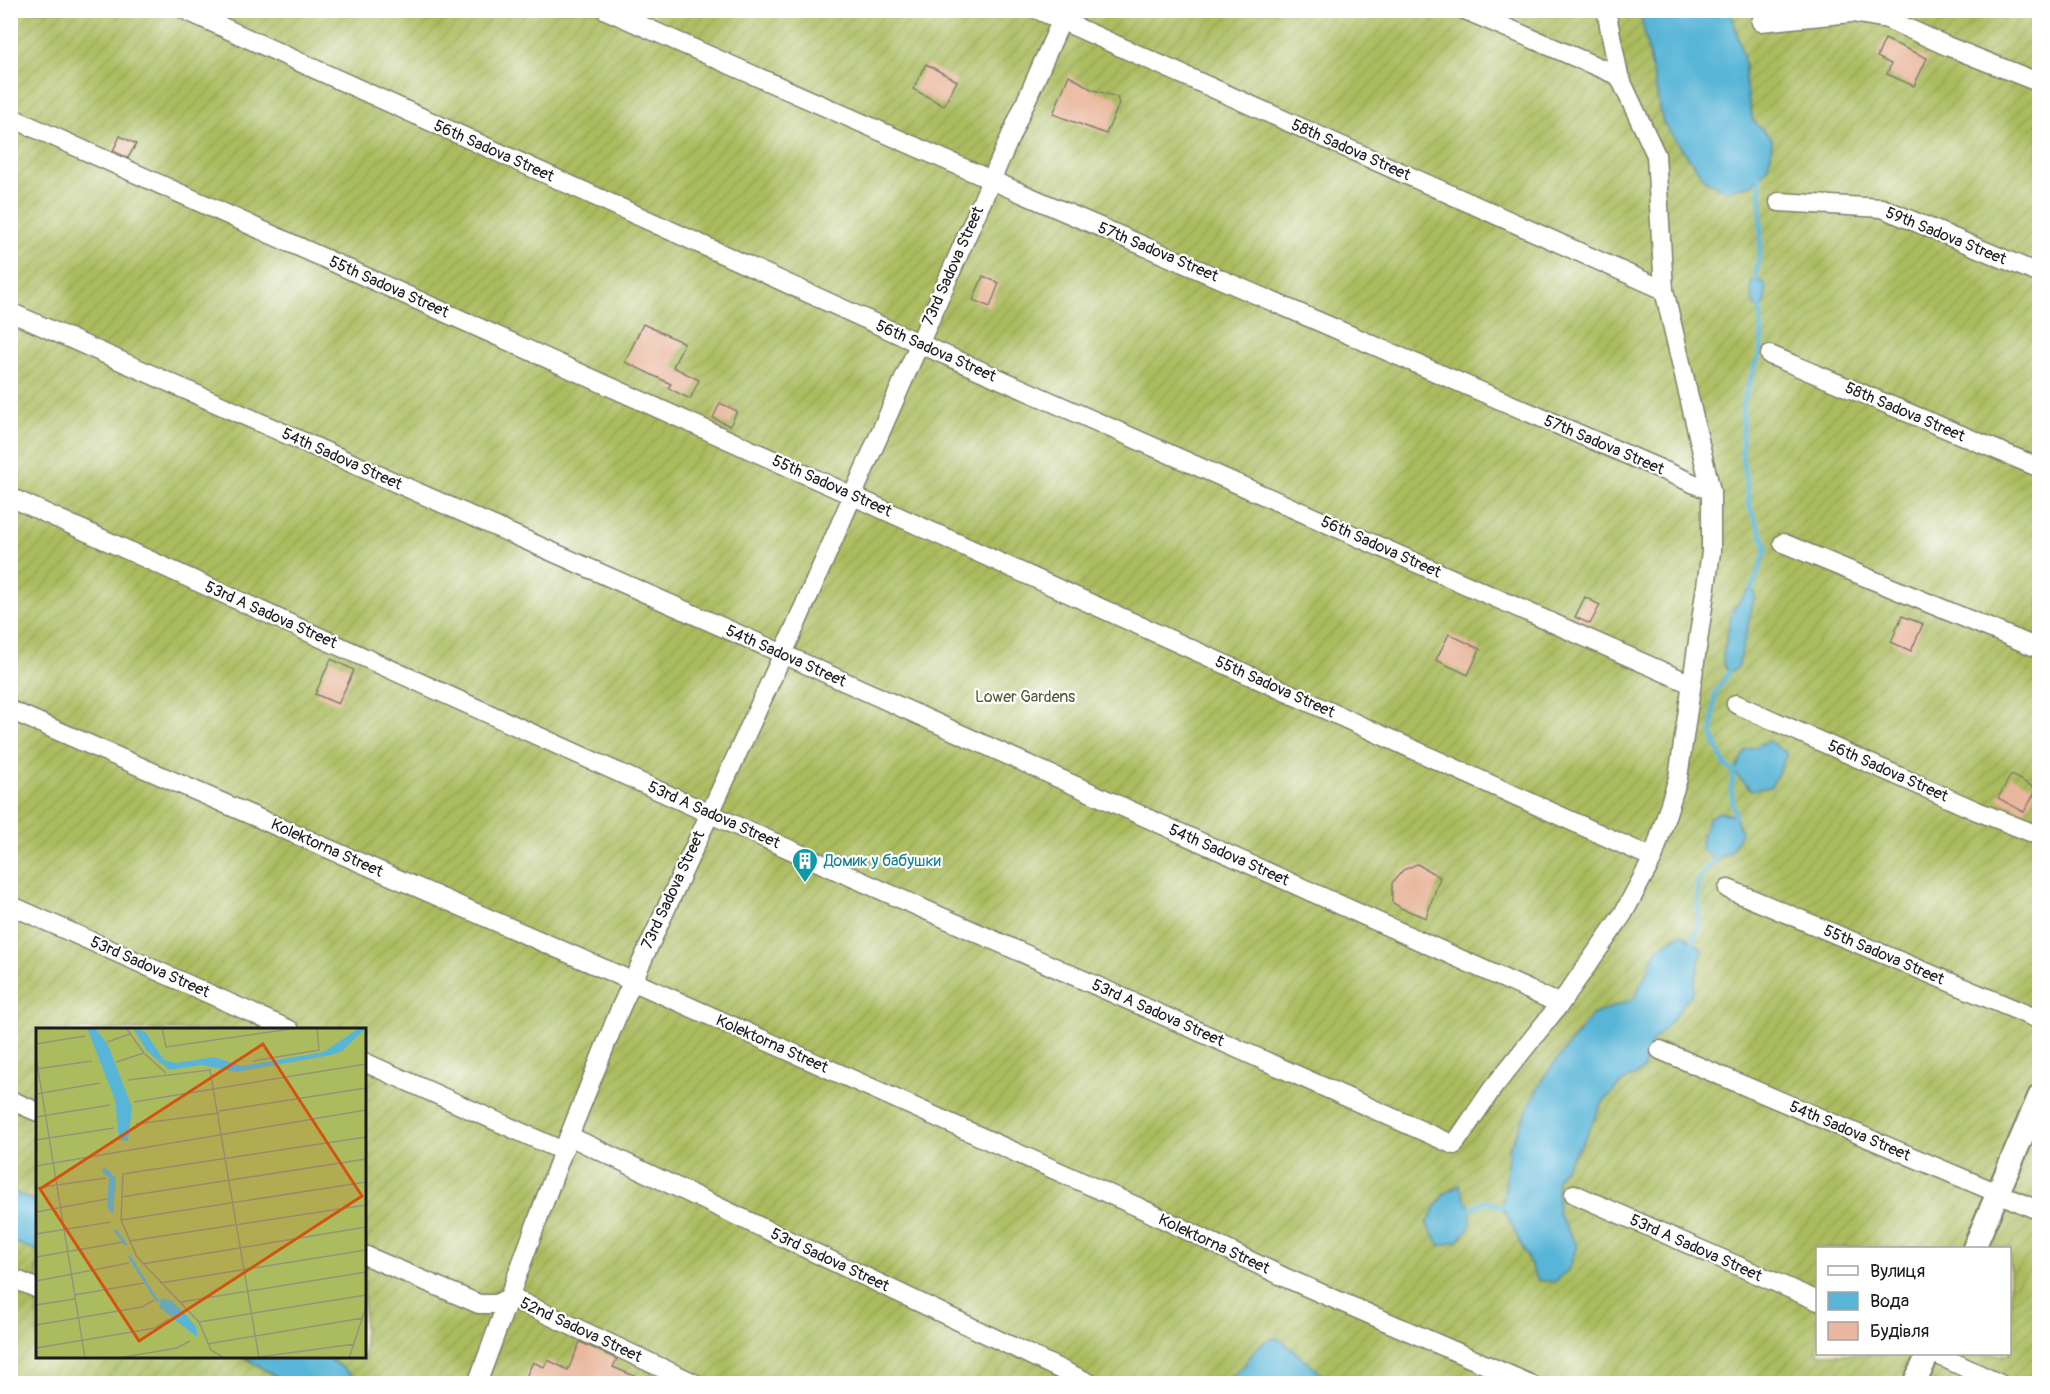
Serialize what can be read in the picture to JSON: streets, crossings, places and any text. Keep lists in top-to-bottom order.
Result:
{
  "streets": {
    "street": [
      "58th Sadova Street",
      "56th Sadova Street",
      "59th Sadova Street",
      "57th Sadova Street",
      "73rd Sadova Street",
      "55th Sadova Street",
      "54th Sadova Street",
      "53rd A Sadova Street",
      "Kolektorna Street",
      "53rd Sadova Street",
      "52nd Sadova Street"
    ]
  },
  "crossings": [
    ["58th Sadova Street", "73rd Sadova Street"],
    ["56th Sadova Street", "73rd Sadova Street"],
    ["57th Sadova Street", "73rd Sadova Street"],
    ["73rd Sadova Street", "55th Sadova Street"],
    ["73rd Sadova Street", "54th Sadova Street"],
    ["73rd Sadova Street", "53rd A Sadova Street"],
    ["73rd Sadova Street", "Kolektorna Street"],
    ["73rd Sadova Street", "53rd Sadova Street"],
    ["73rd Sadova Street", "52nd Sadova Street"],
    ["54th Sadova Street", "53rd A Sadova Street"]
  ],
  "parks": ["Lower Gardens"],
  "places": {
    "building": ["Домик у бабушки"]
  },
  "legend": ["Вулиця", "Вода", "Будівля"]
}
